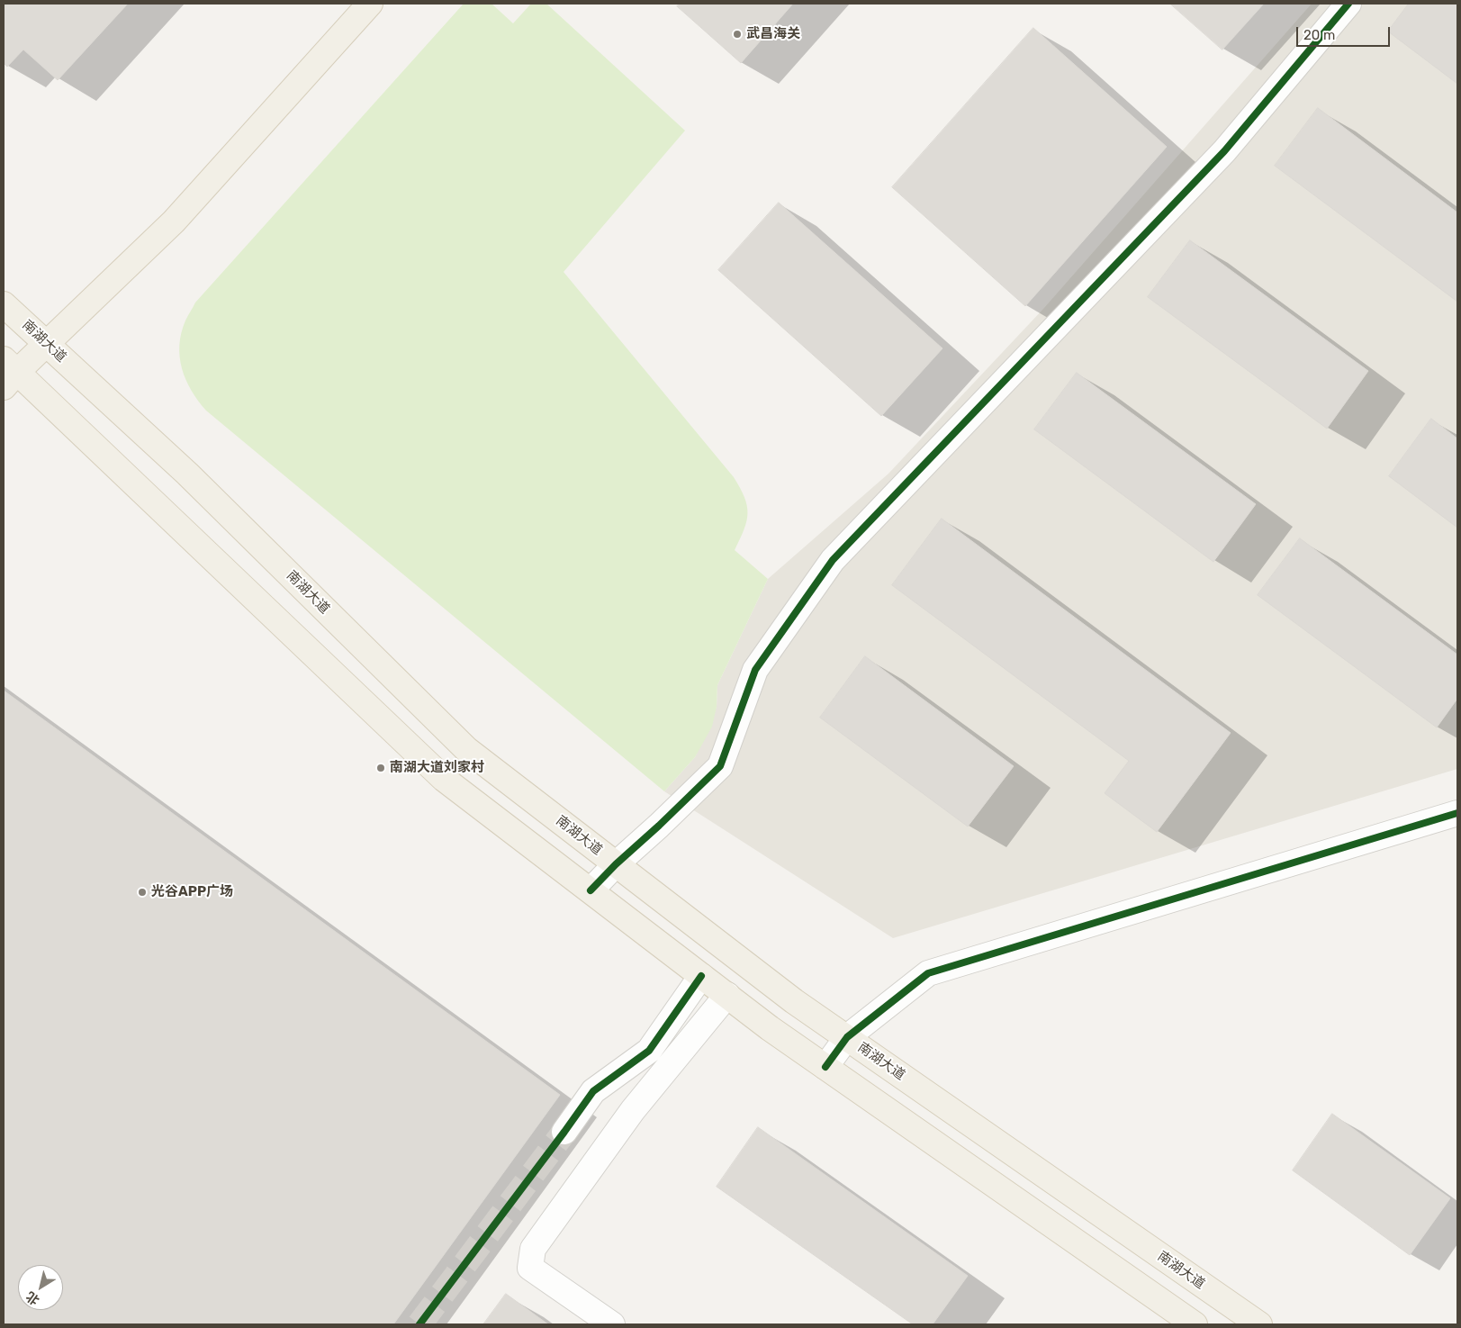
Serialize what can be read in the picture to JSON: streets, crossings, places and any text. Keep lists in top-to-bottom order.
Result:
{
  "streets": {
    "main road": ["南湖大道"]
  },
  "places": ["武昌海关", "南湖大道刘家村", "光谷APP广场"],
  "scale_bar": "20 m",
  "north": "bottom left"
}
